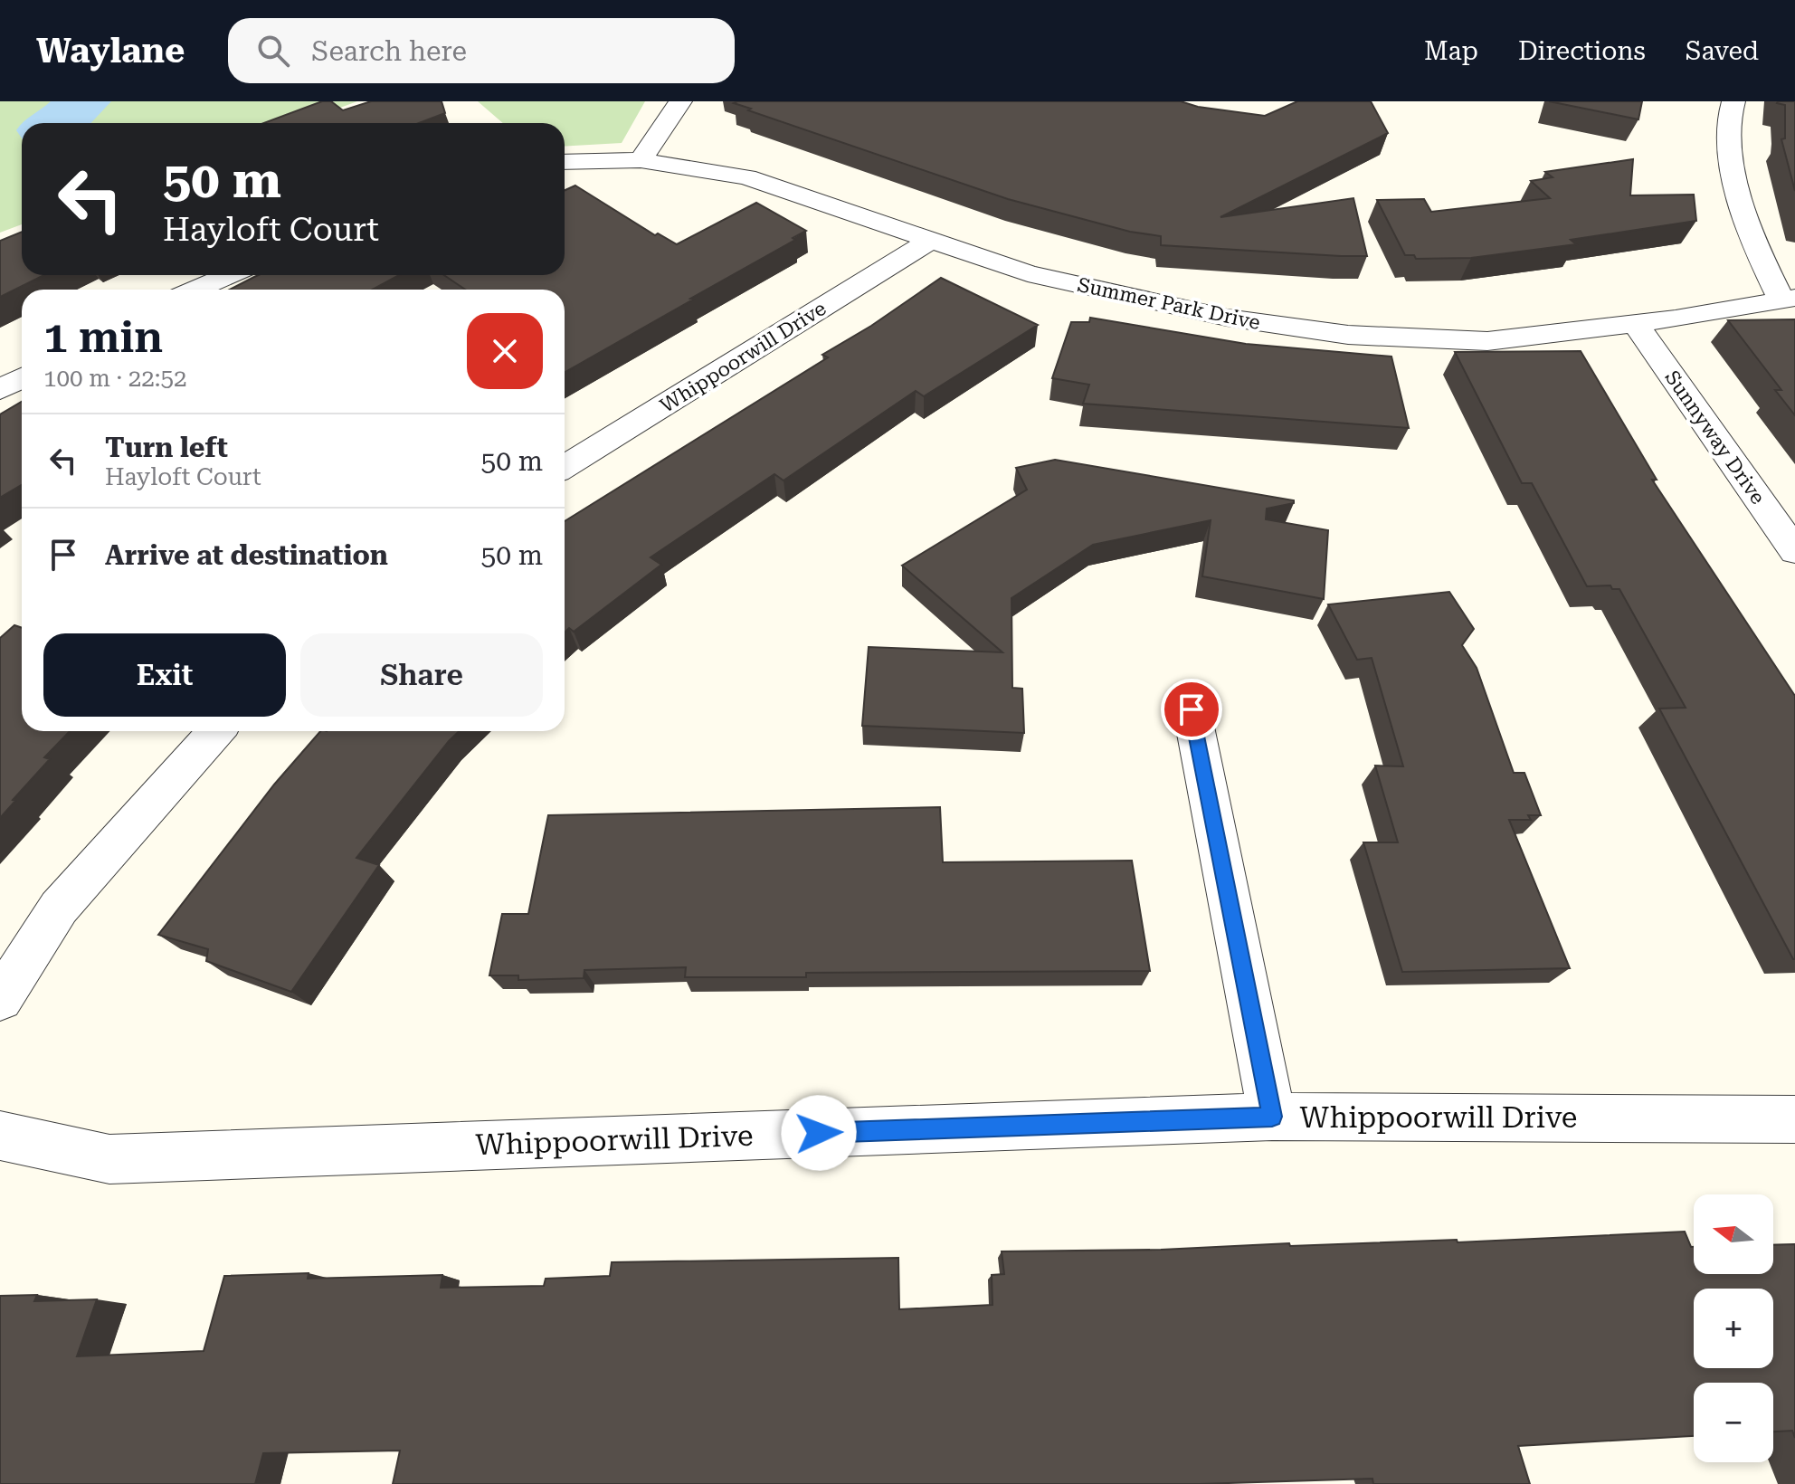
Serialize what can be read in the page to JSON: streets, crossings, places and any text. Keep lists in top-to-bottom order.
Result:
{
  "streets": {
    "street": ["Summer Park Drive", "Whippoorwill Drive", "Sunnyway Drive"]
  },
  "crossings": [
    ["Summer Park Drive", "Whippoorwill Drive"],
    ["Summer Park Drive", "Sunnyway Drive"]
  ],
  "north": "left",
  "page": {
    "header": "Waylane",
    "search": "Search here",
    "nav": ["Map", "Directions", "Saved"],
    "turn": ["50 m", "Hayloft Court"],
    "heading": ["1 min", "100 m · 22:52"],
    "list": [
      {
        "name": "Turn left",
        "note": "Hayloft Court",
        "value": "50 m"
      },
      {
        "name": "Arrive at destination",
        "value": "50 m"
      }
    ],
    "buttons": ["Exit", "Share"],
    "map_buttons": ["+", "−"]
  }
}
